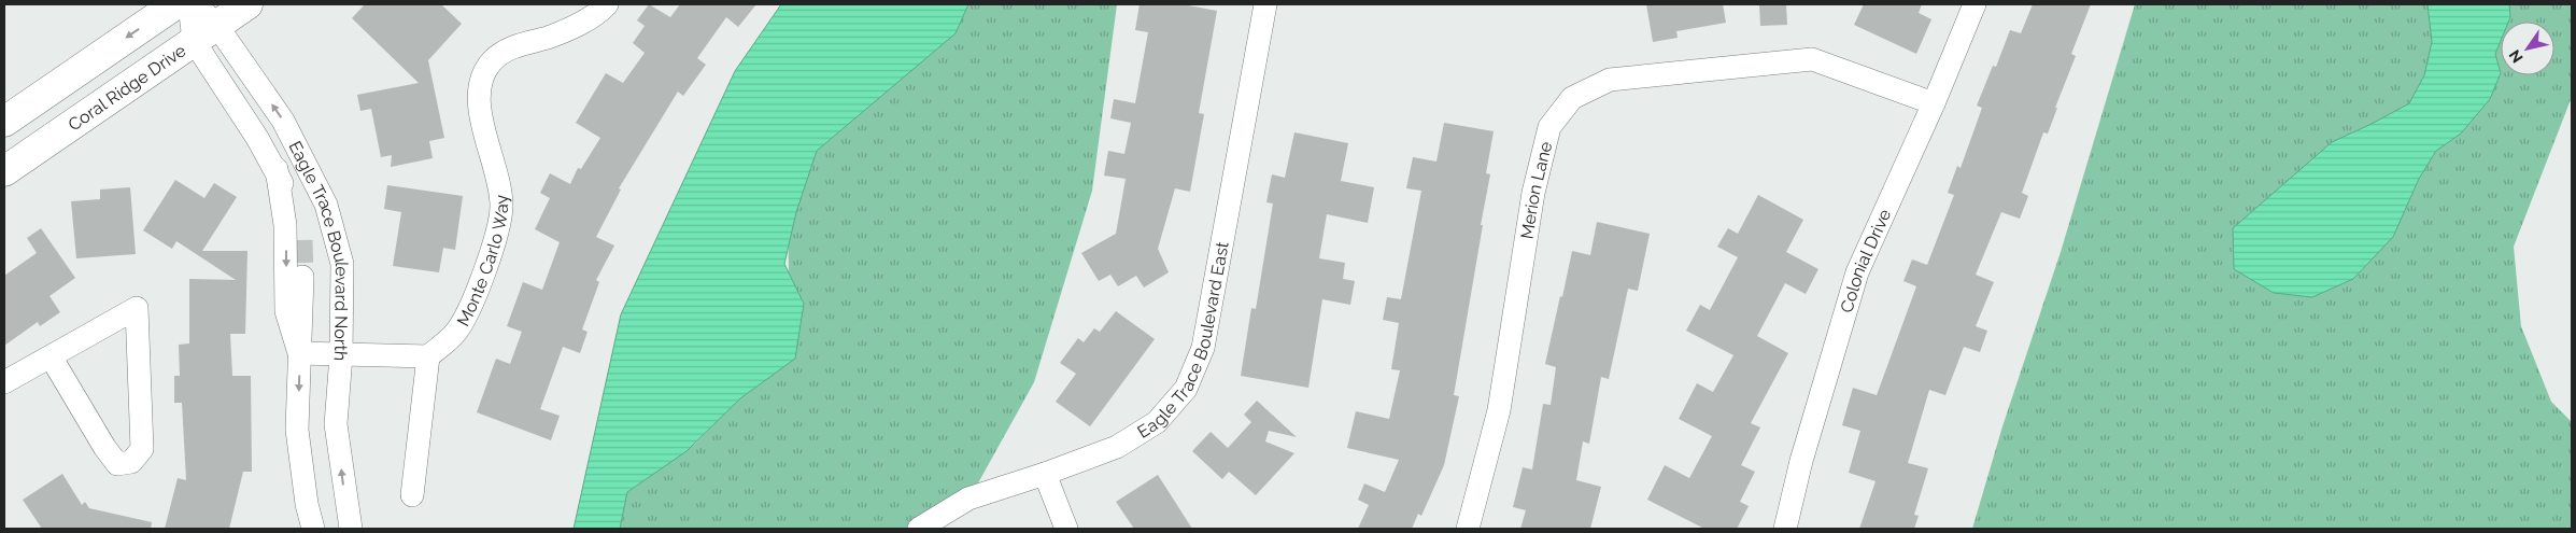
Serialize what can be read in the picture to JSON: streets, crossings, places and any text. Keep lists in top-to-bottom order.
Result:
{
  "streets": {
    "main road": ["Coral Ridge Drive"],
    "street": [
      "Merion Lane",
      "Eagle Trace Boulevard North",
      "Monte Carlo Way",
      "Colonial Drive",
      "Eagle Trace Boulevard East"
    ]
  },
  "crossings": [
    ["Coral Ridge Drive", "Eagle Trace Boulevard North"],
    ["Merion Lane", "Colonial Drive"]
  ],
  "north": "bottom left"
}
